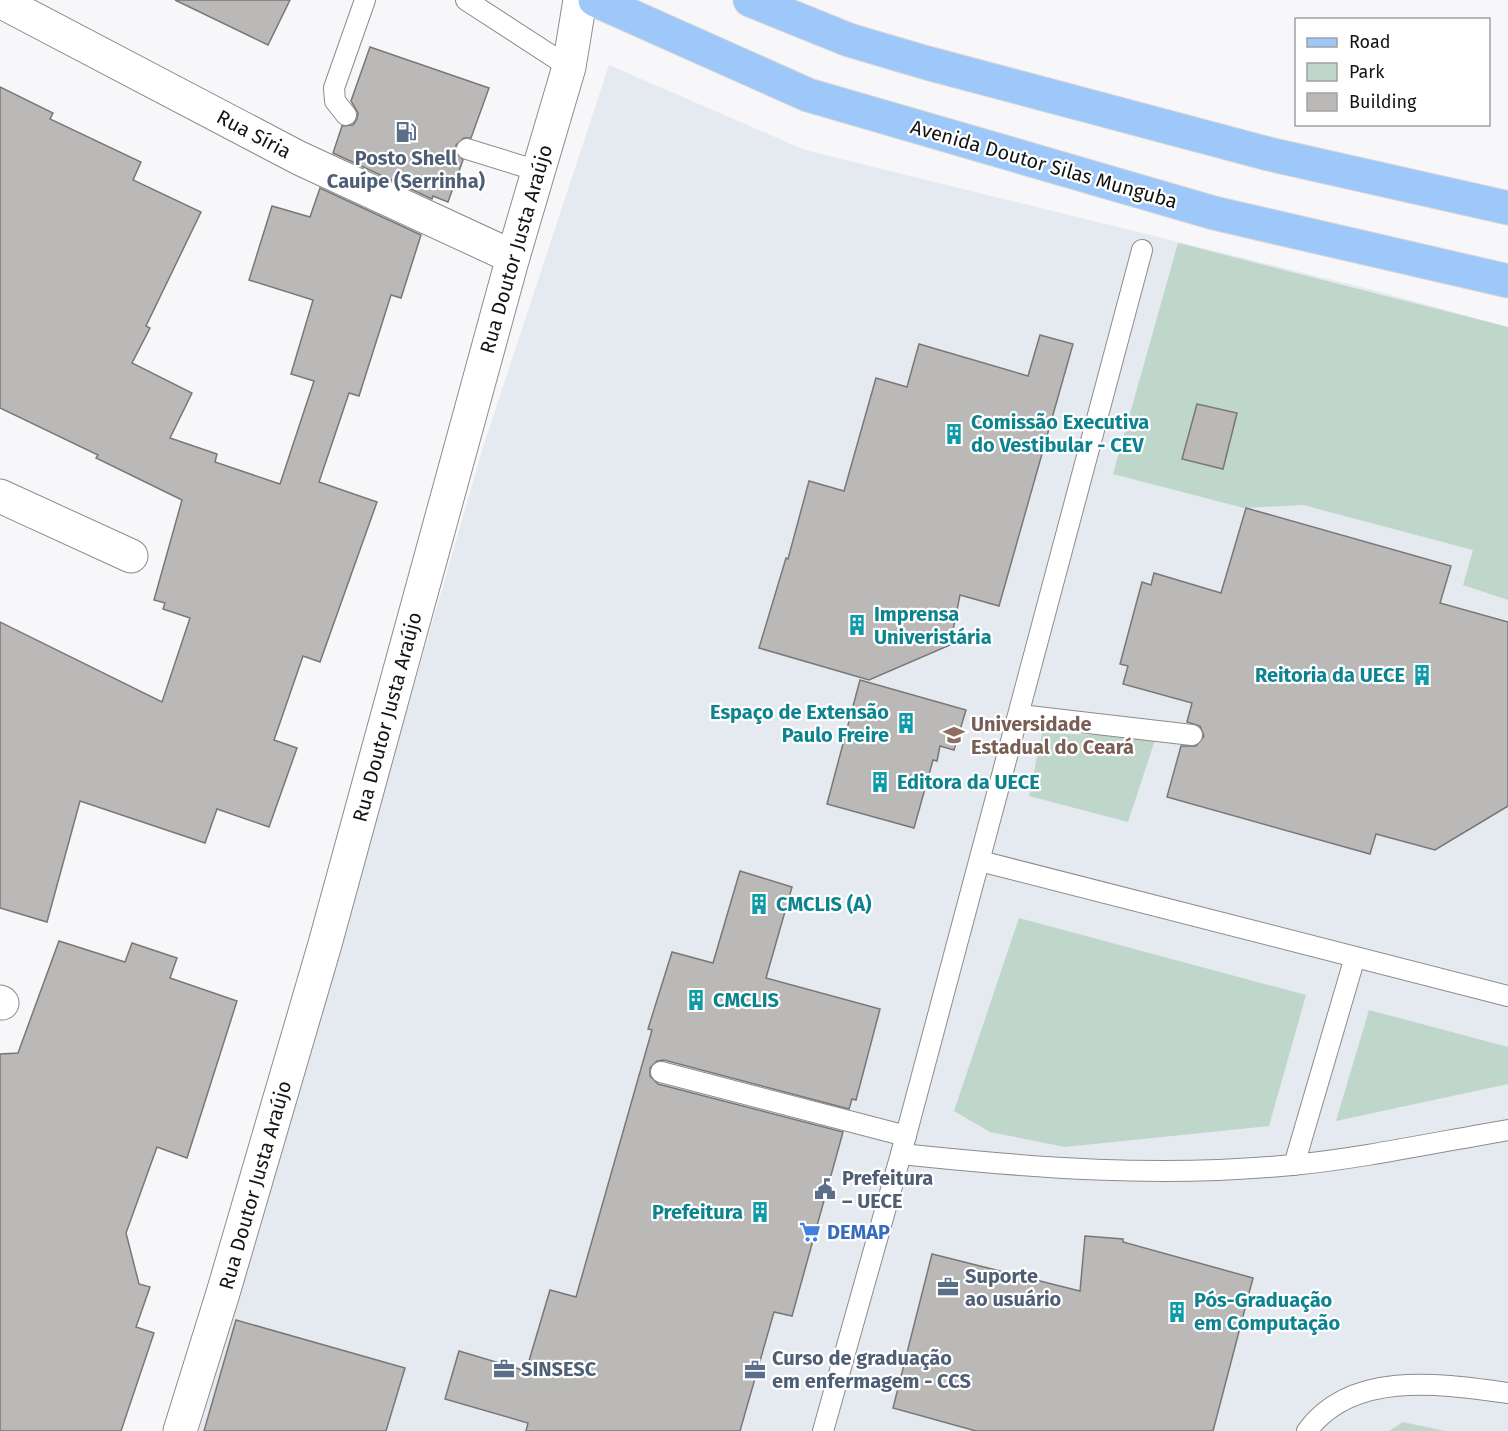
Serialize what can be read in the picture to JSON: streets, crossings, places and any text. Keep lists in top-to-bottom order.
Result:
{
  "streets": {
    "main road": ["Avenida Doutor Silas Munguba"],
    "street": ["Rua Síria", "Rua Doutor Justa Araújo"]
  },
  "crossings": [
    ["Rua Síria", "Rua Doutor Justa Araújo"]
  ],
  "places": {
    "fuel station": ["Posto Shell Cauípe (Serrinha)"],
    "building": [
      "Comissão Executiva do Vestibular - CEV",
      "Imprensa Univeristária",
      "Reitoria da UECE",
      "Espaço de Extensão Paulo Freire",
      "Editora da UECE",
      "CMCLIS (A)",
      "CMCLIS",
      "Prefeitura",
      "Pós-Graduação em Computação"
    ],
    "school or university": ["Universidade Estadual do Ceará"],
    "public building": ["Prefeitura – UECE"],
    "supermarket": ["DEMAP"],
    "office": ["Suporte ao usuário", "SINSESC", "Curso de graduação em enfermagem - CCS"]
  },
  "legend": ["Road", "Park", "Building"]
}
